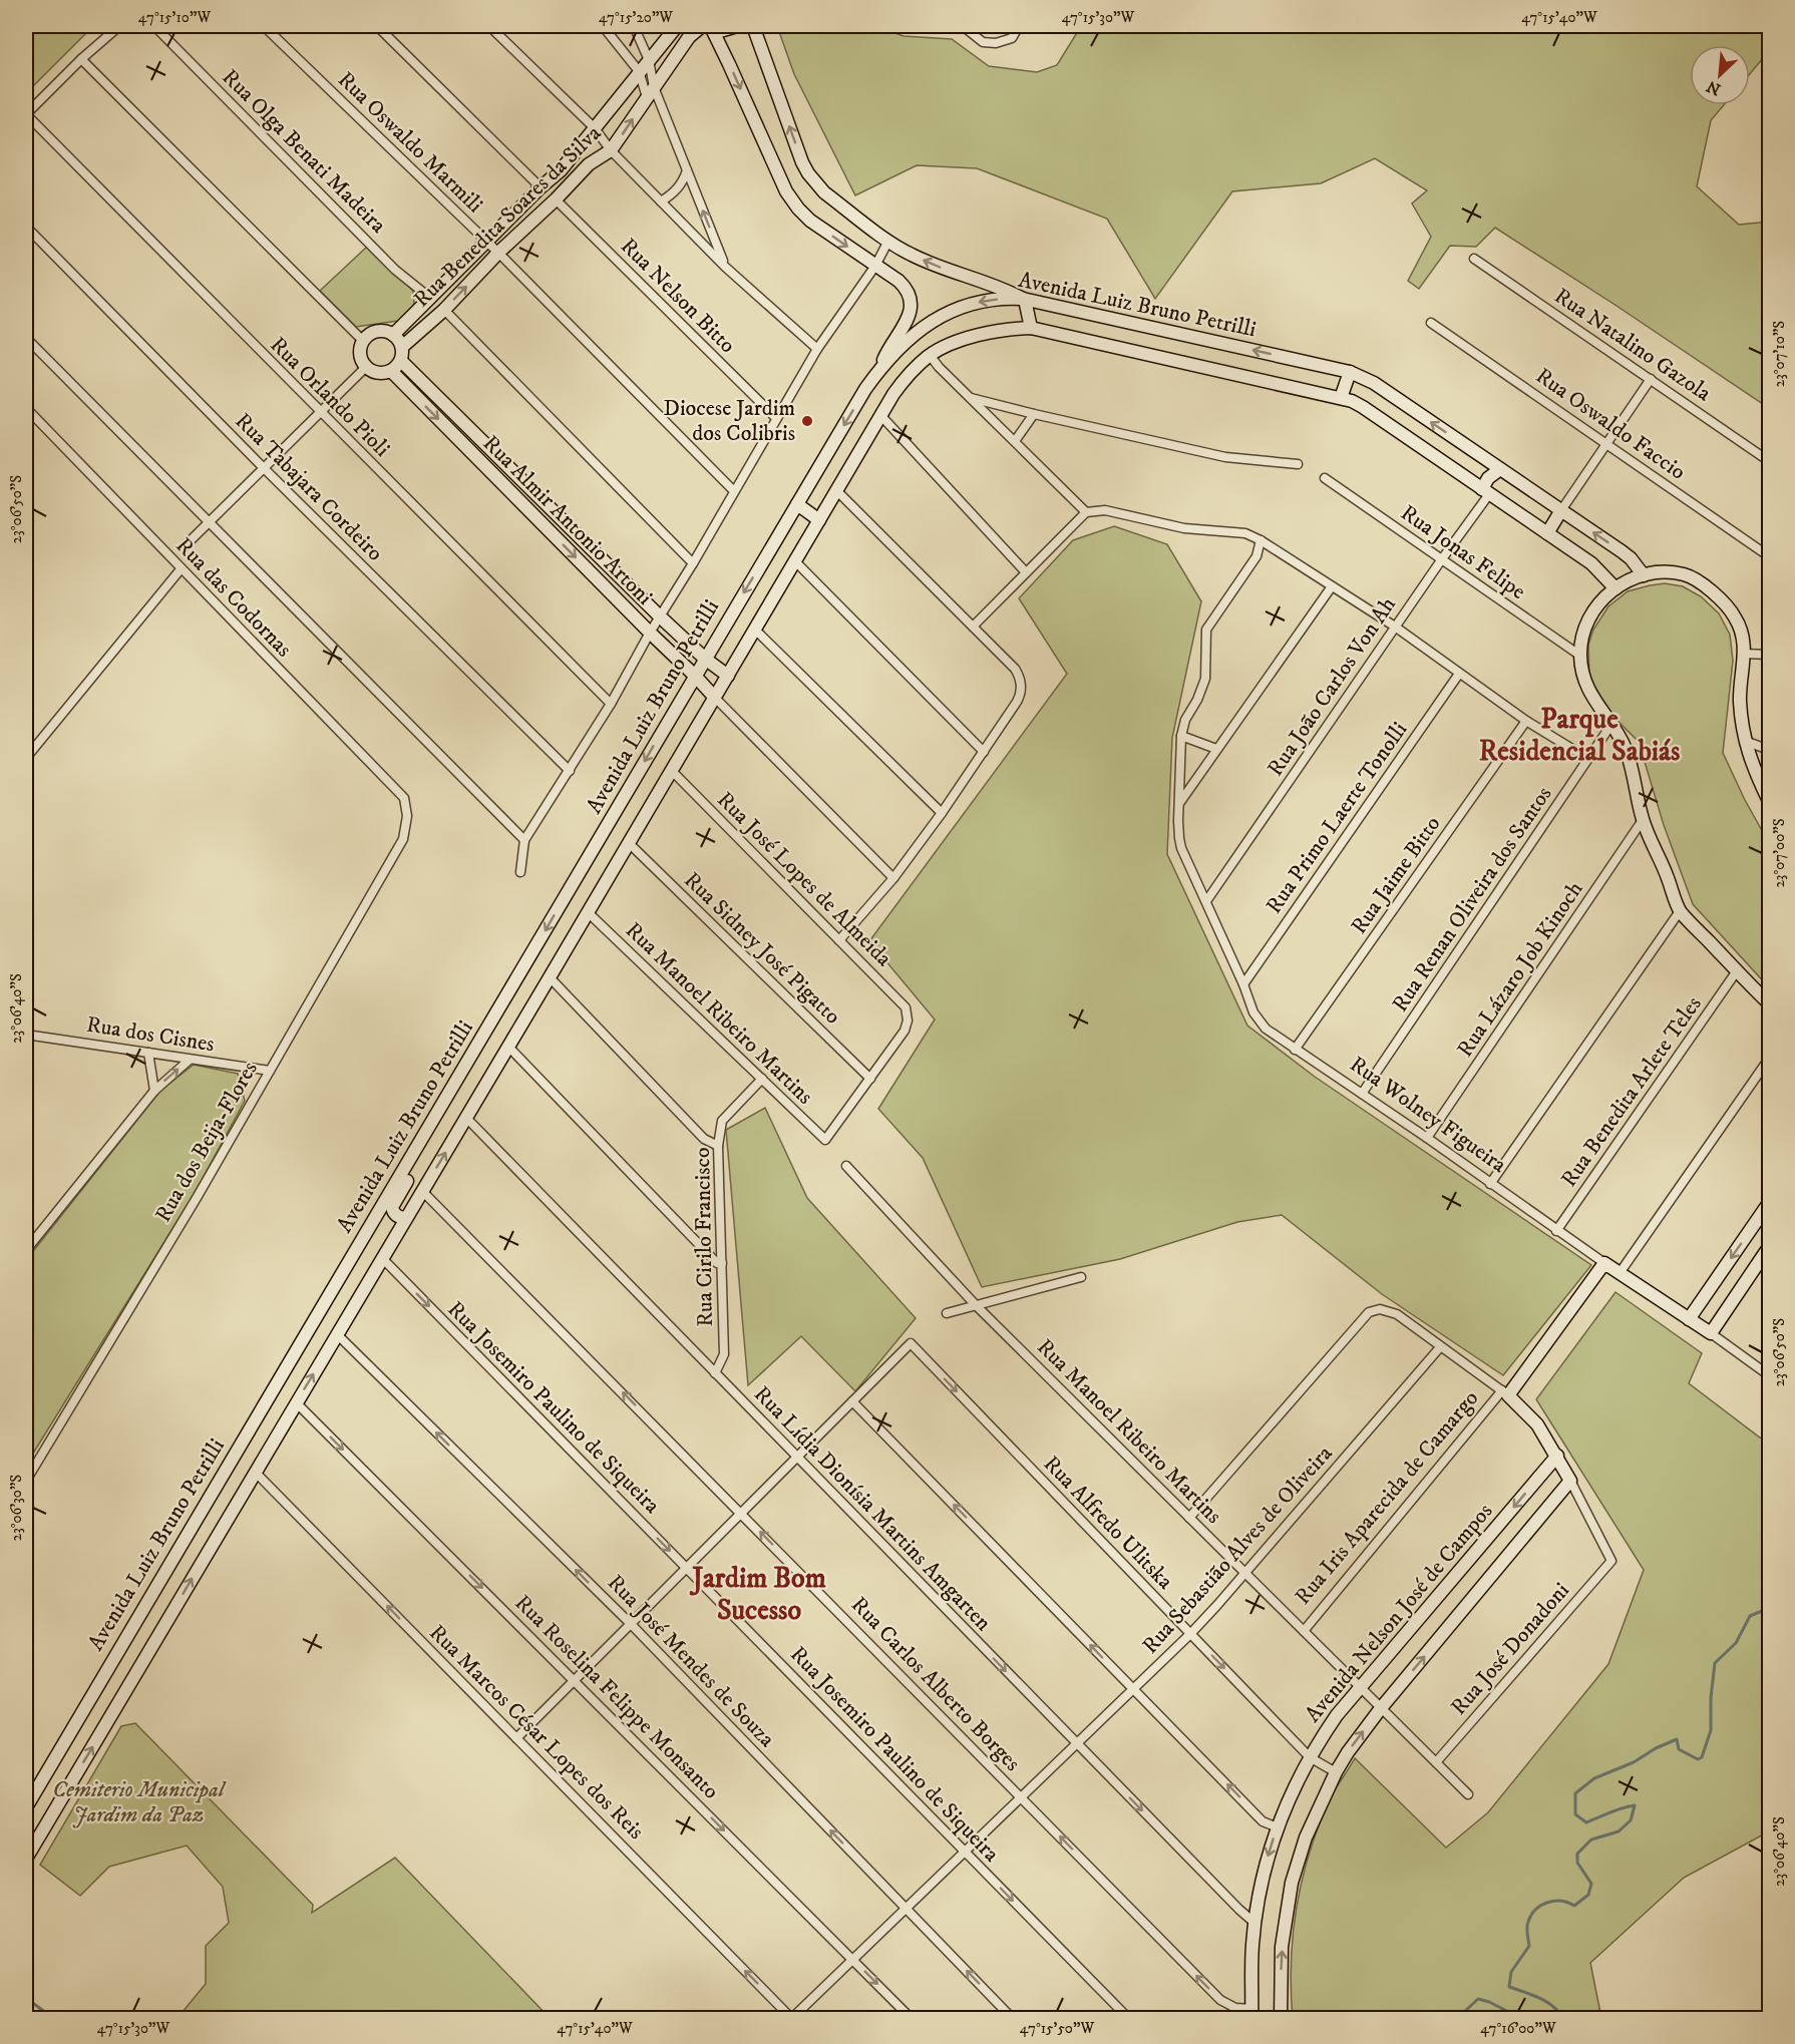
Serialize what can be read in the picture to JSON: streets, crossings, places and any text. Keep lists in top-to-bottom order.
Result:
{
  "streets": {
    "main road": [
      "Rua Benedita Soares da Silva",
      "Avenida Luiz Bruno Petrilli",
      "Rua Almir Antonio Artoni",
      "Rua Wolney Figueira",
      "Rua Iris Aparecida de Camargo",
      "Avenida Nelson José de Campos"
    ],
    "street": [
      "Rua Oswaldo Marmili",
      "Rua Olga Benati Madeira",
      "Rua Nelson Bitto",
      "Rua Natalino Gazola",
      "Rua Orlando Pioli",
      "Rua Oswaldo Faccio",
      "Rua Tabajara Cordeiro",
      "Rua Jonas Felipe",
      "Rua das Codornas",
      "Rua João Carlos Von Ah",
      "Rua Primo Laerte Tonolli",
      "Rua Jaime Bitto",
      "Rua José Lopes de Almeida",
      "Rua Renan Oliveira dos Santos",
      "Rua Sidney José Pigatto",
      "Rua Lázaro Job Kinoch",
      "Rua Manoel Ribeiro Martins",
      "Rua dos Cisnes",
      "Rua Benedita Arlete Teles",
      "Rua dos Beija-Flores",
      "Rua Cirilo Francisco",
      "Rua Josemiro Paulino de Siqueira",
      "Rua Lídia Dionísia Martins Amgarten",
      "Rua Alfredo Ulitska",
      "Rua Sebastião Alves de Oliveira",
      "Rua José Donadoni",
      "Rua José Mendes de Souza",
      "Rua Carlos Alberto Borges",
      "Rua Roselina Felippe Monsanto",
      "Rua Marcos César Lopes dos Reis"
    ]
  },
  "crossings": [
    ["Rua Oswaldo Marmili", "Rua Benedita Soares da Silva"],
    ["Rua Olga Benati Madeira", "Rua Benedita Soares da Silva"],
    ["Rua Benedita Soares da Silva", "Rua Nelson Bitto"],
    ["Rua Benedita Soares da Silva", "Rua Almir Antonio Artoni"],
    ["Avenida Luiz Bruno Petrilli", "Rua Almir Antonio Artoni"],
    ["Avenida Luiz Bruno Petrilli", "Rua João Carlos Von Ah"],
    ["Avenida Luiz Bruno Petrilli", "Rua José Lopes de Almeida"],
    ["Avenida Luiz Bruno Petrilli", "Rua Sidney José Pigatto"],
    ["Avenida Luiz Bruno Petrilli", "Rua Manoel Ribeiro Martins"],
    ["Avenida Luiz Bruno Petrilli", "Rua Josemiro Paulino de Siqueira"],
    ["Avenida Luiz Bruno Petrilli", "Rua Lídia Dionísia Martins Amgarten"],
    ["Avenida Luiz Bruno Petrilli", "Rua José Mendes de Souza"],
    ["Avenida Luiz Bruno Petrilli", "Rua Carlos Alberto Borges"],
    ["Avenida Luiz Bruno Petrilli", "Rua Roselina Felippe Monsanto"],
    ["Avenida Luiz Bruno Petrilli", "Rua Marcos César Lopes dos Reis"],
    ["Rua Jonas Felipe", "Rua João Carlos Von Ah"],
    ["Rua das Codornas", "Rua dos Beija-Flores"],
    ["Rua João Carlos Von Ah", "Rua Wolney Figueira"],
    ["Rua Primo Laerte Tonolli", "Rua Wolney Figueira"],
    ["Rua Jaime Bitto", "Rua Wolney Figueira"],
    ["Rua José Lopes de Almeida", "Rua Sidney José Pigatto"],
    ["Rua José Lopes de Almeida", "Rua Manoel Ribeiro Martins"],
    ["Rua Renan Oliveira dos Santos", "Rua Wolney Figueira"],
    ["Rua Sidney José Pigatto", "Rua Manoel Ribeiro Martins"],
    ["Rua Lázaro Job Kinoch", "Rua Wolney Figueira"],
    ["Rua Manoel Ribeiro Martins", "Rua Cirilo Francisco"],
    ["Rua Manoel Ribeiro Martins", "Rua Iris Aparecida de Camargo"],
    ["Rua Manoel Ribeiro Martins", "Rua Sebastião Alves de Oliveira"],
    ["Rua Manoel Ribeiro Martins", "Avenida Nelson José de Campos"],
    ["Rua Manoel Ribeiro Martins", "Rua José Donadoni"],
    ["Rua dos Cisnes", "Rua dos Beija-Flores"],
    ["Rua Benedita Arlete Teles", "Rua Wolney Figueira"],
    ["Rua Wolney Figueira", "Rua Iris Aparecida de Camargo"],
    ["Rua Cirilo Francisco", "Rua Lídia Dionísia Martins Amgarten"],
    ["Rua Josemiro Paulino de Siqueira", "Rua Sebastião Alves de Oliveira"],
    ["Rua Lídia Dionísia Martins Amgarten", "Rua Sebastião Alves de Oliveira"],
    ["Rua Lídia Dionísia Martins Amgarten", "Avenida Nelson José de Campos"],
    ["Rua Alfredo Ulitska", "Rua Sebastião Alves de Oliveira"],
    ["Rua Alfredo Ulitska", "Avenida Nelson José de Campos"],
    ["Rua Sebastião Alves de Oliveira", "Rua José Mendes de Souza"],
    ["Rua Sebastião Alves de Oliveira", "Rua Carlos Alberto Borges"],
    ["Rua Sebastião Alves de Oliveira", "Rua Roselina Felippe Monsanto"],
    ["Rua Sebastião Alves de Oliveira", "Rua Marcos César Lopes dos Reis"],
    ["Avenida Nelson José de Campos", "Rua José Donadoni"],
    ["Avenida Nelson José de Campos", "Rua Carlos Alberto Borges"]
  ],
  "one_way": [
    "Rua Josemiro Paulino de Siqueira",
    "Rua Lídia Dionísia Martins Amgarten",
    "Rua Alfredo Ulitska",
    "Rua José Mendes de Souza",
    "Rua Carlos Alberto Borges",
    "Rua Roselina Felippe Monsanto",
    "Rua Marcos César Lopes dos Reis"
  ],
  "districts": ["Parque Residencial Sabiás", "Jardim Bom Sucesso"],
  "parks": ["Cemiterio Municipal Jardim da Paz"],
  "places": ["Diocese Jardim dos Colibris"],
  "north": "bottom left",
  "coordinates": [
    "47°15'10\"W",
    "47°15'20\"W",
    "47°15'30\"W",
    "47°15'40\"W",
    "23°07'10\"S",
    "23°06'50\"S",
    "23°07'00\"S",
    "23°06'40\"S",
    "23°06'30\"S",
    "47°15'50\"W",
    "47°16'00\"W"
  ]
}
